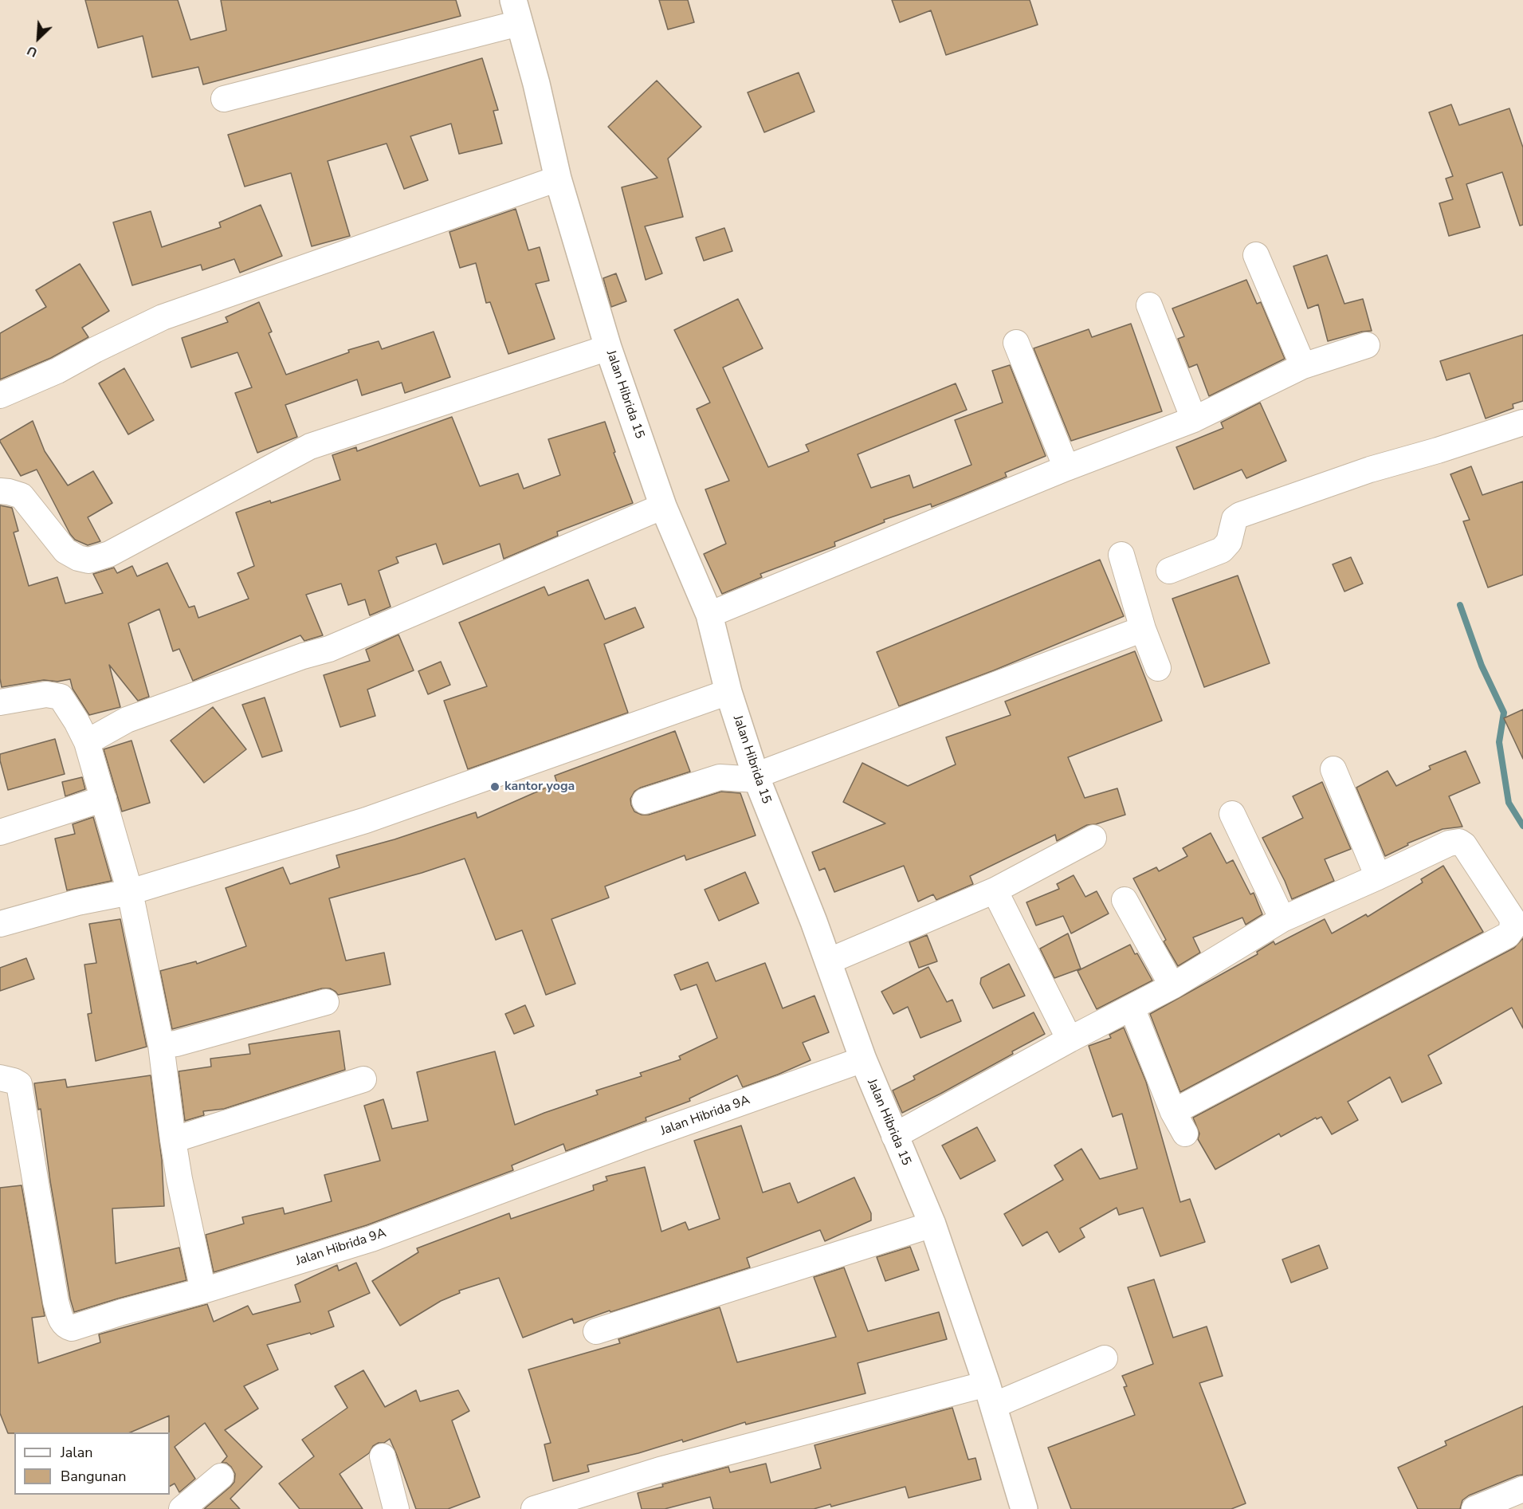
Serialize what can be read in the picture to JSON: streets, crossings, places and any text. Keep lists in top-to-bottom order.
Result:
{
  "streets": {
    "street": ["Jalan Hibrida 15", "Jalan Hibrida 9A"]
  },
  "crossings": [
    ["Jalan Hibrida 15", "Jalan Hibrida 9A"]
  ],
  "places": ["kantor yoga"],
  "legend": ["Jalan", "Bangunan"],
  "north": "bottom left"
}
